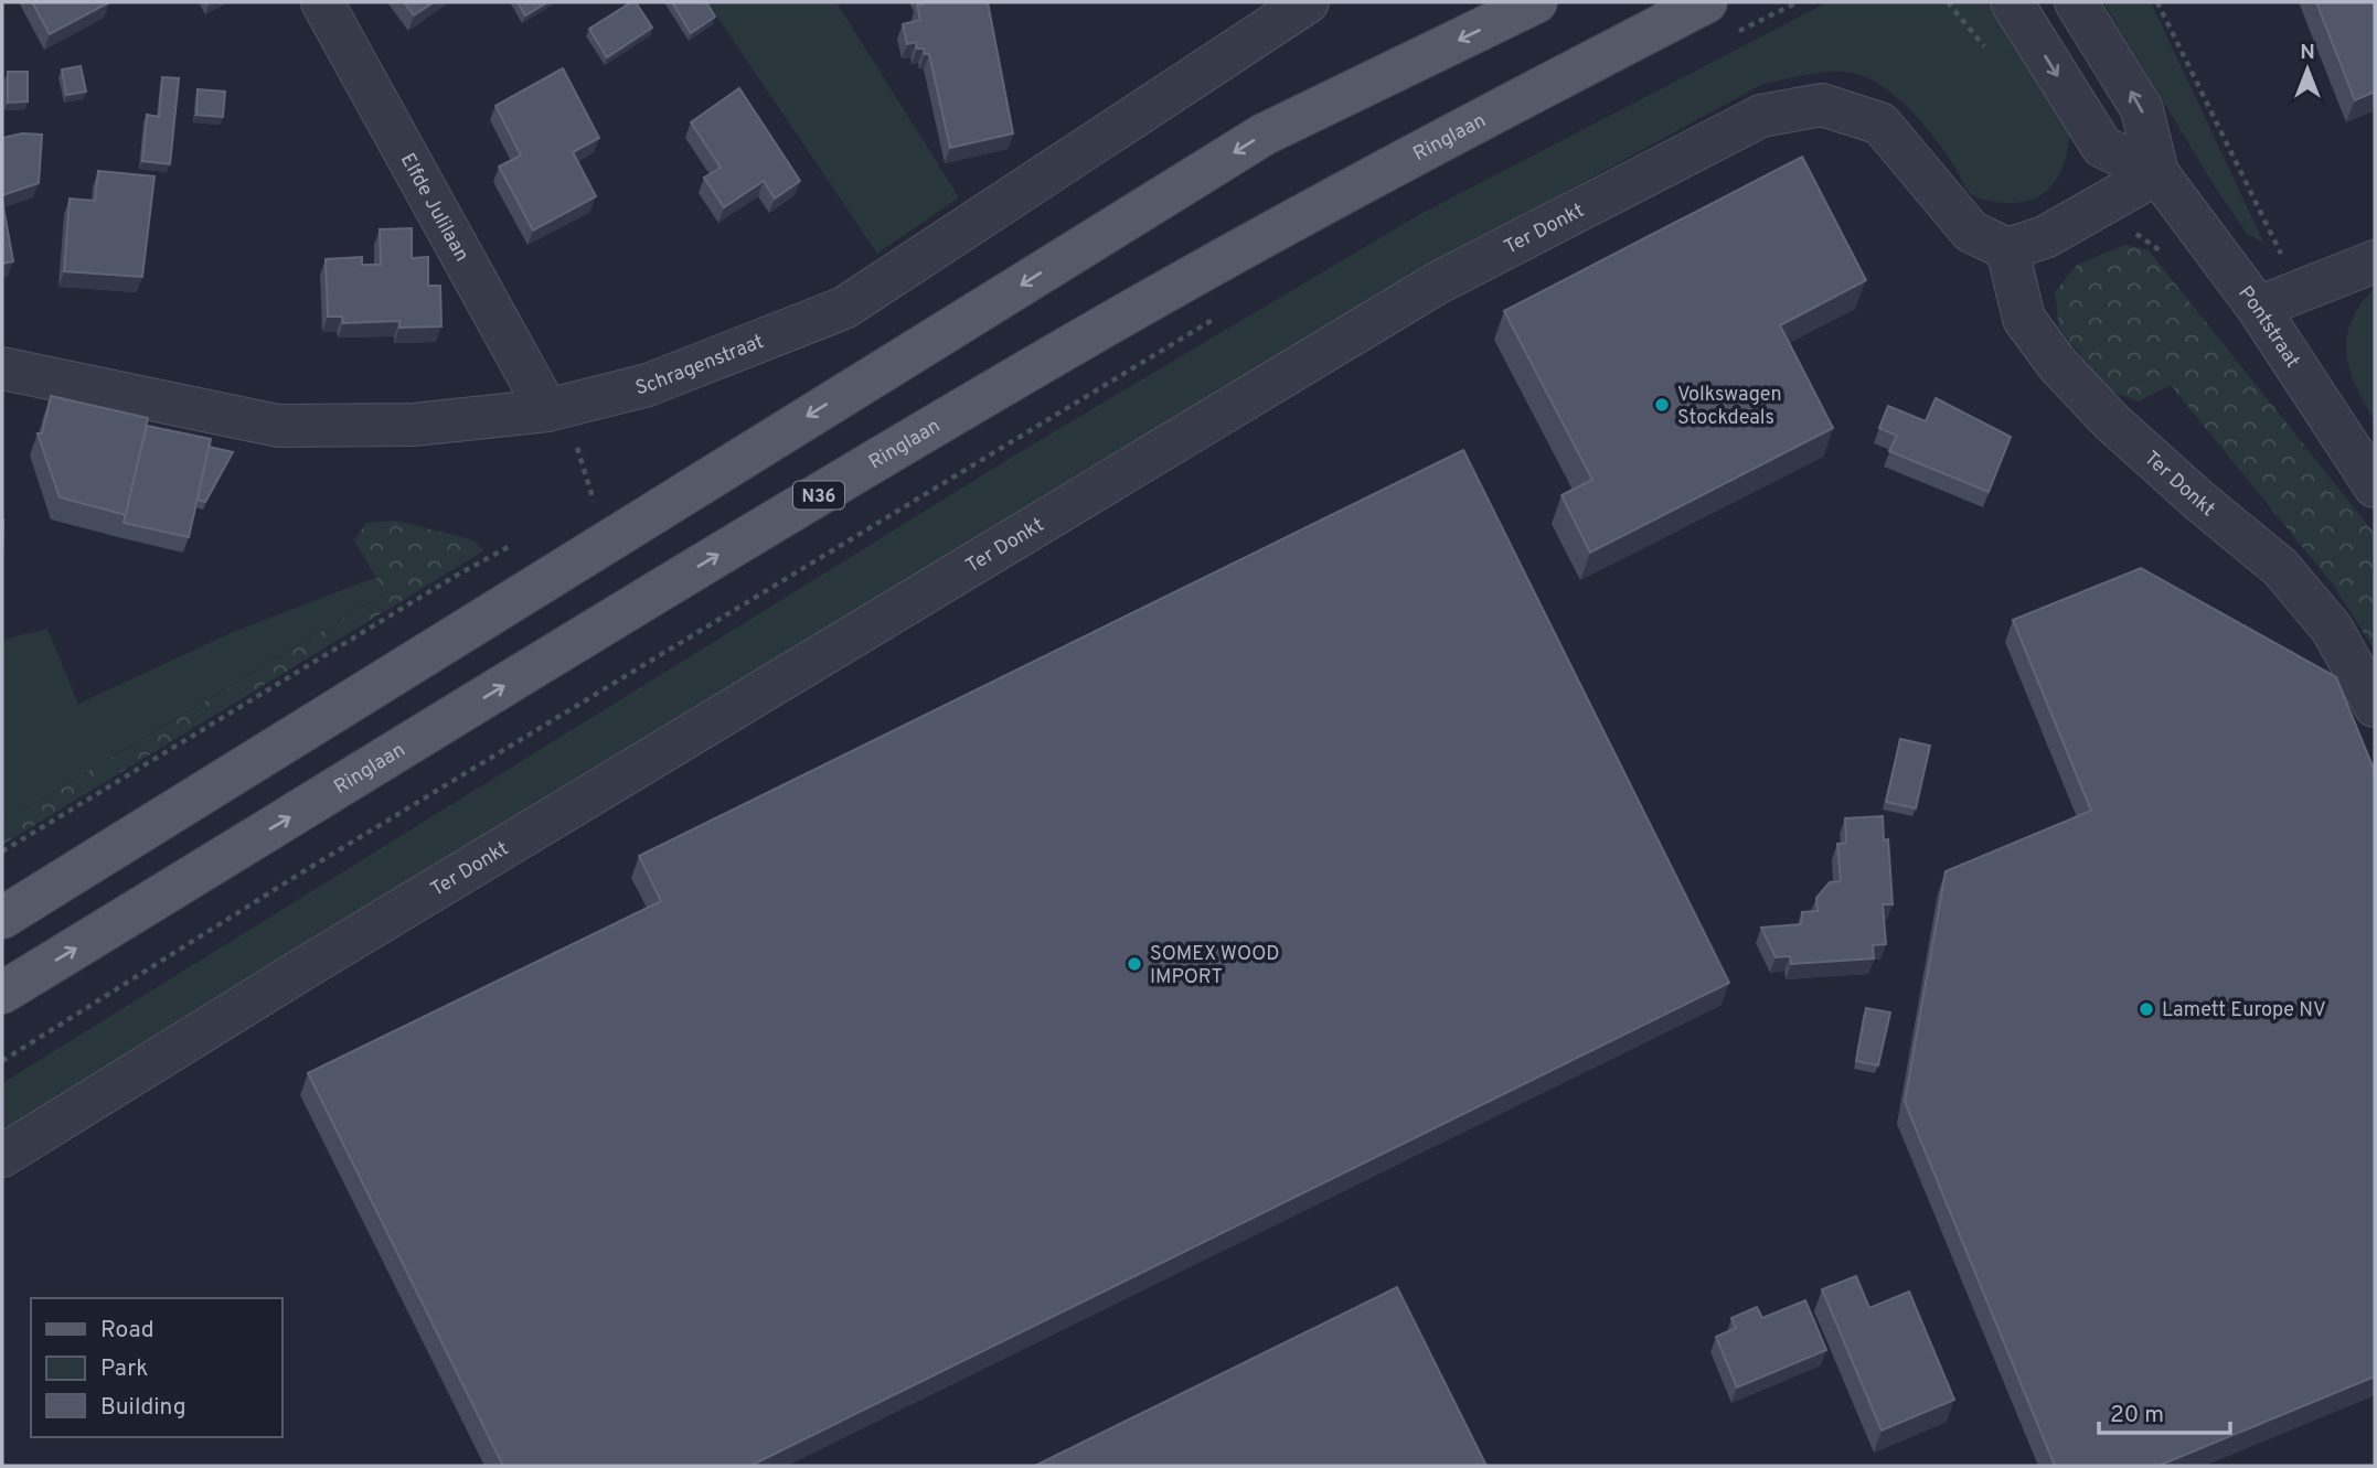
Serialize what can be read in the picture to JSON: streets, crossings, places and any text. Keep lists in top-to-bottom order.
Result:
{
  "streets": {
    "main road": ["Ringlaan", "N36"],
    "street": [
      "Elfde Julilaan",
      "Ter Donkt",
      "Pontstraat",
      "Schragenstraat"
    ]
  },
  "crossings": [
    ["Elfde Julilaan", "Schragenstraat"]
  ],
  "places": ["Volkswagen Stockdeals", "SOMEX WOOD IMPORT", "Lamett Europe NV"],
  "legend": ["Road", "Park", "Building"],
  "scale_bar": "20 m",
  "north": "top"
}
